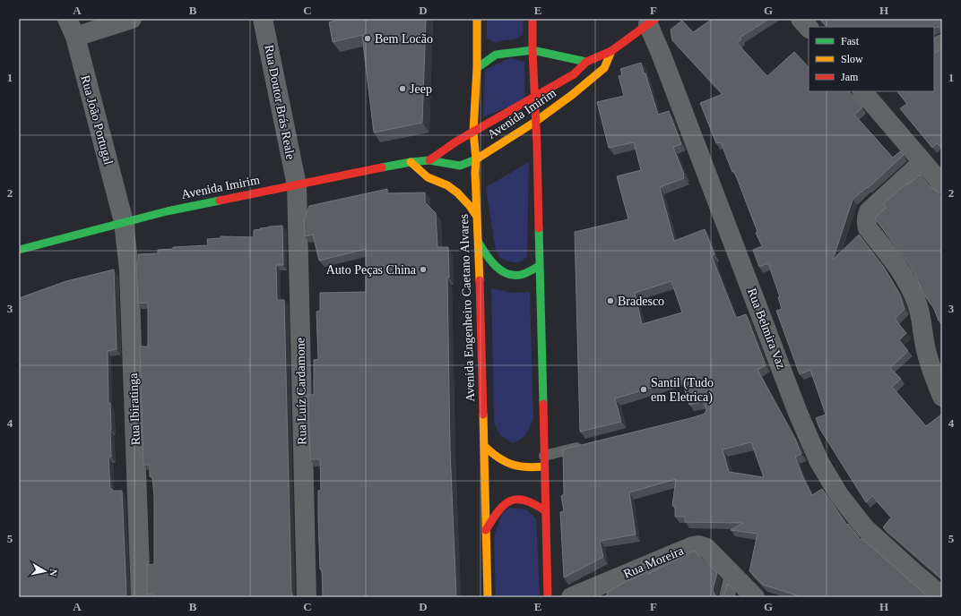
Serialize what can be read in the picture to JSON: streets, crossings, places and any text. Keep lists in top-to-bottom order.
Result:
{
  "streets": {
    "main road": ["Avenida Imirim", "Avenida Engenheiro Caetano Alvares"],
    "street": [
      "Rua Doutor Brás Reale",
      "Rua João Portugal",
      "Rua Belmira Vaz",
      "Rua Luíz Cardamone",
      "Rua Ibiratinga",
      "Rua Moreira"
    ]
  },
  "crossings": [
    ["Rua Doutor Brás Reale", "Avenida Imirim"],
    ["Rua Doutor Brás Reale", "Rua Luíz Cardamone"],
    ["Avenida Imirim", "Rua João Portugal"],
    ["Avenida Imirim", "Avenida Engenheiro Caetano Alvares"],
    ["Avenida Imirim", "Rua Belmira Vaz"],
    ["Avenida Imirim", "Rua Luíz Cardamone"],
    ["Avenida Imirim", "Rua Ibiratinga"],
    ["Rua João Portugal", "Rua Ibiratinga"]
  ],
  "places": [
    "Bem Locão",
    "Jeep",
    "Auto Peças China",
    "Bradesco",
    "Santil (Tudo em Eletrica)"
  ],
  "legend": ["Fast", "Slow", "Jam"],
  "north": "right",
  "grid": {
    "columns": [
      "A",
      "B",
      "C",
      "D",
      "E",
      "F",
      "G",
      "H"
    ],
    "rows": [
      "1",
      "2",
      "3",
      "4",
      "5"
    ]
  }
}
